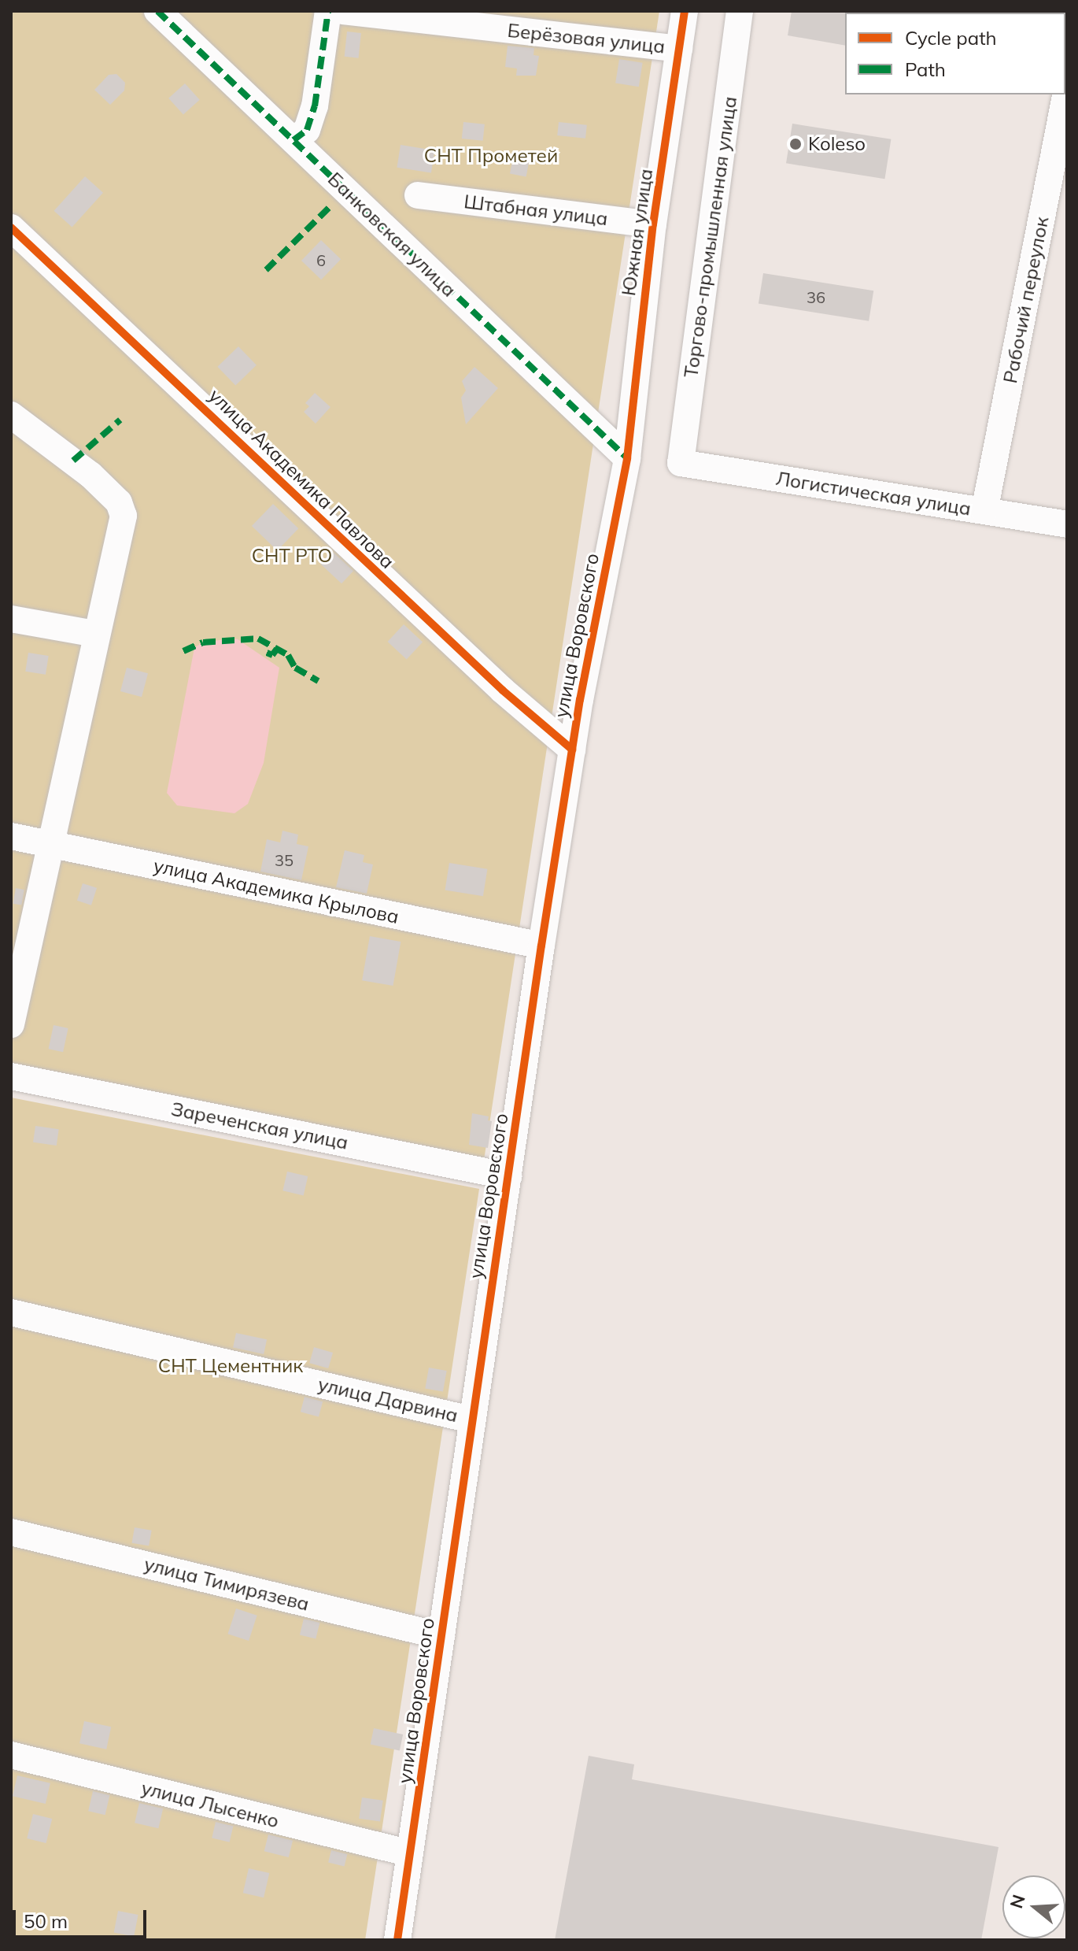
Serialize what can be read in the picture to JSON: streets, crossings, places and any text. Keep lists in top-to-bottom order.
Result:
{
  "streets": {
    "street": [
      "Берёзовая улица",
      "Штабная улица",
      "Южная улица",
      "Банковская улица",
      "Торгово-промышленная улица",
      "Рабочий переулок",
      "улица Академика Павлова",
      "Логистическая улица",
      "улица Воровского",
      "улица Академика Крылова",
      "Зареченская улица",
      "улица Дарвина",
      "улица Тимирязева",
      "улица Лысенко"
    ]
  },
  "crossings": [
    ["Берёзовая улица", "Южная улица"],
    ["Штабная улица", "Южная улица"],
    ["Южная улица", "Банковская улица"],
    ["Южная улица", "улица Воровского"],
    ["Банковская улица", "улица Воровского"],
    ["Торгово-промышленная улица", "Логистическая улица"],
    ["Рабочий переулок", "Логистическая улица"],
    ["улица Академика Павлова", "улица Воровского"],
    ["улица Воровского", "улица Академика Крылова"],
    ["улица Воровского", "Зареченская улица"],
    ["улица Воровского", "улица Дарвина"],
    ["улица Воровского", "улица Тимирязева"],
    ["улица Воровского", "улица Лысенко"]
  ],
  "parks": ["СНТ Прометей", "СНТ РТО", "СНТ Цементник"],
  "places": ["Koleso"],
  "house_numbers": ["6", "36", "35"],
  "legend": ["Cycle path", "Path"],
  "scale_bar": "50 m",
  "north": "left"
}
